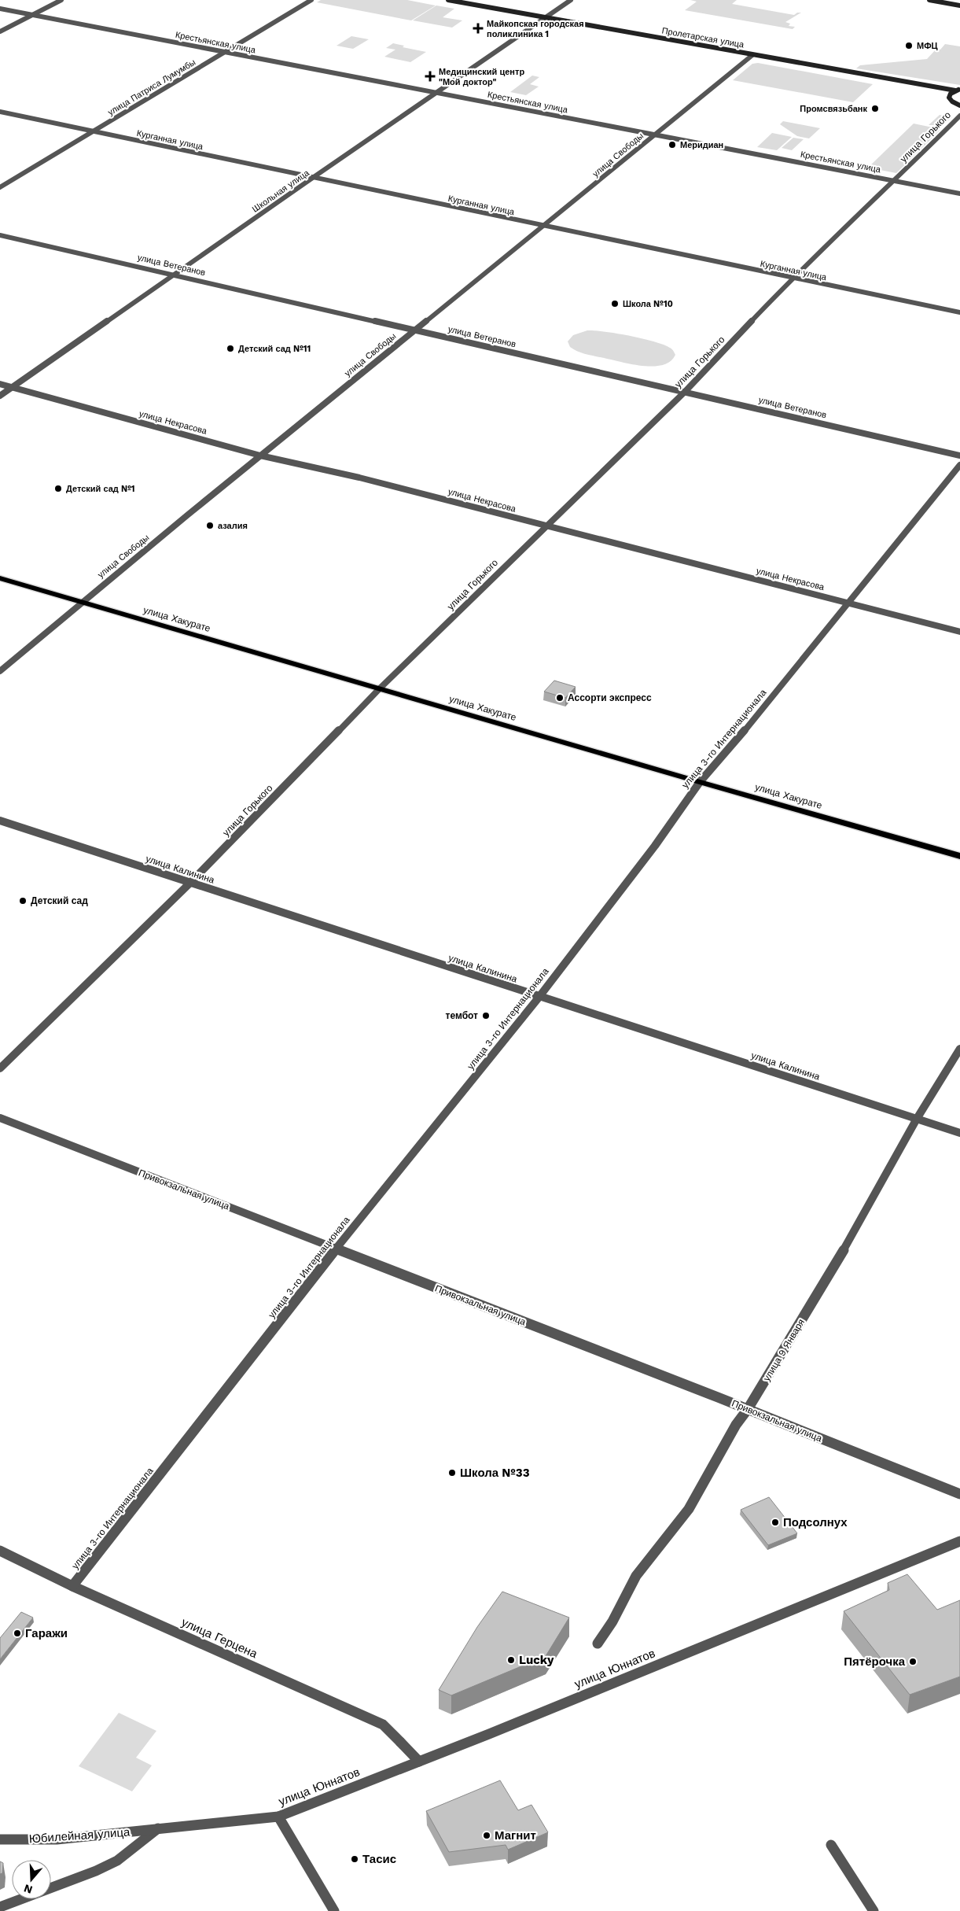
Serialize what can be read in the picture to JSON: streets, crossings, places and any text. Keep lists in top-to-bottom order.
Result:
{
  "streets": {
    "main road": ["Пролетарская улица", "улица Хакурате"],
    "street": [
      "Крестьянская улица",
      "улица Патриса Лумумбы",
      "улица Горького",
      "Курганная улица",
      "улица Свободы",
      "Школьная улица",
      "улица Ветеранов",
      "улица Некрасова",
      "улица 3-го Интернационала",
      "улица Калинина",
      "Привокзальная улица",
      "улица 9 Января",
      "улица Герцена",
      "улица Юннатов",
      "Юбилейная улица"
    ]
  },
  "crossings": [
    ["Пролетарская улица", "улица Свободы"],
    ["Пролетарская улица", "Школьная улица"],
    ["Крестьянская улица", "улица Патриса Лумумбы"],
    ["Крестьянская улица", "улица Горького"],
    ["Крестьянская улица", "улица Свободы"],
    ["Крестьянская улица", "Школьная улица"],
    ["улица Патриса Лумумбы", "Курганная улица"],
    ["улица Горького", "Курганная улица"],
    ["улица Горького", "улица Ветеранов"],
    ["улица Горького", "улица Некрасова"],
    ["улица Горького", "улица Хакурате"],
    ["улица Горького", "улица Калинина"],
    ["Курганная улица", "улица Свободы"],
    ["Курганная улица", "Школьная улица"],
    ["улица Свободы", "улица Ветеранов"],
    ["улица Свободы", "улица Некрасова"],
    ["улица Свободы", "улица Хакурате"],
    ["Школьная улица", "улица Ветеранов"],
    ["Школьная улица", "улица Некрасова"],
    ["улица Некрасова", "улица 3-го Интернационала"],
    ["улица Хакурате", "улица 3-го Интернационала"],
    ["улица 3-го Интернационала", "улица Калинина"],
    ["улица 3-го Интернационала", "Привокзальная улица"],
    ["улица 3-го Интернационала", "улица Герцена"],
    ["улица Калинина", "улица 9 Января"],
    ["Привокзальная улица", "улица 9 Января"],
    ["улица Герцена", "улица Юннатов"],
    ["улица Юннатов", "Юбилейная улица"]
  ],
  "places": {
    "health": ["Майкопская городская поликлиника 1", "Медицинский центр \"Мой доктор\""],
    "other": [
      "МФЦ",
      "Промсвязьбанк",
      "Меридиан",
      "Школа №10",
      "Детский сад №11",
      "Детский сад №1",
      "азалия",
      "Ассорти экспресс",
      "Детский сад",
      "тембот",
      "Школа №33",
      "Подсолнух",
      "Гаражи",
      "Lucky",
      "Пятёрочка",
      "Магнит",
      "Тасис"
    ]
  },
  "north": "bottom"
}
